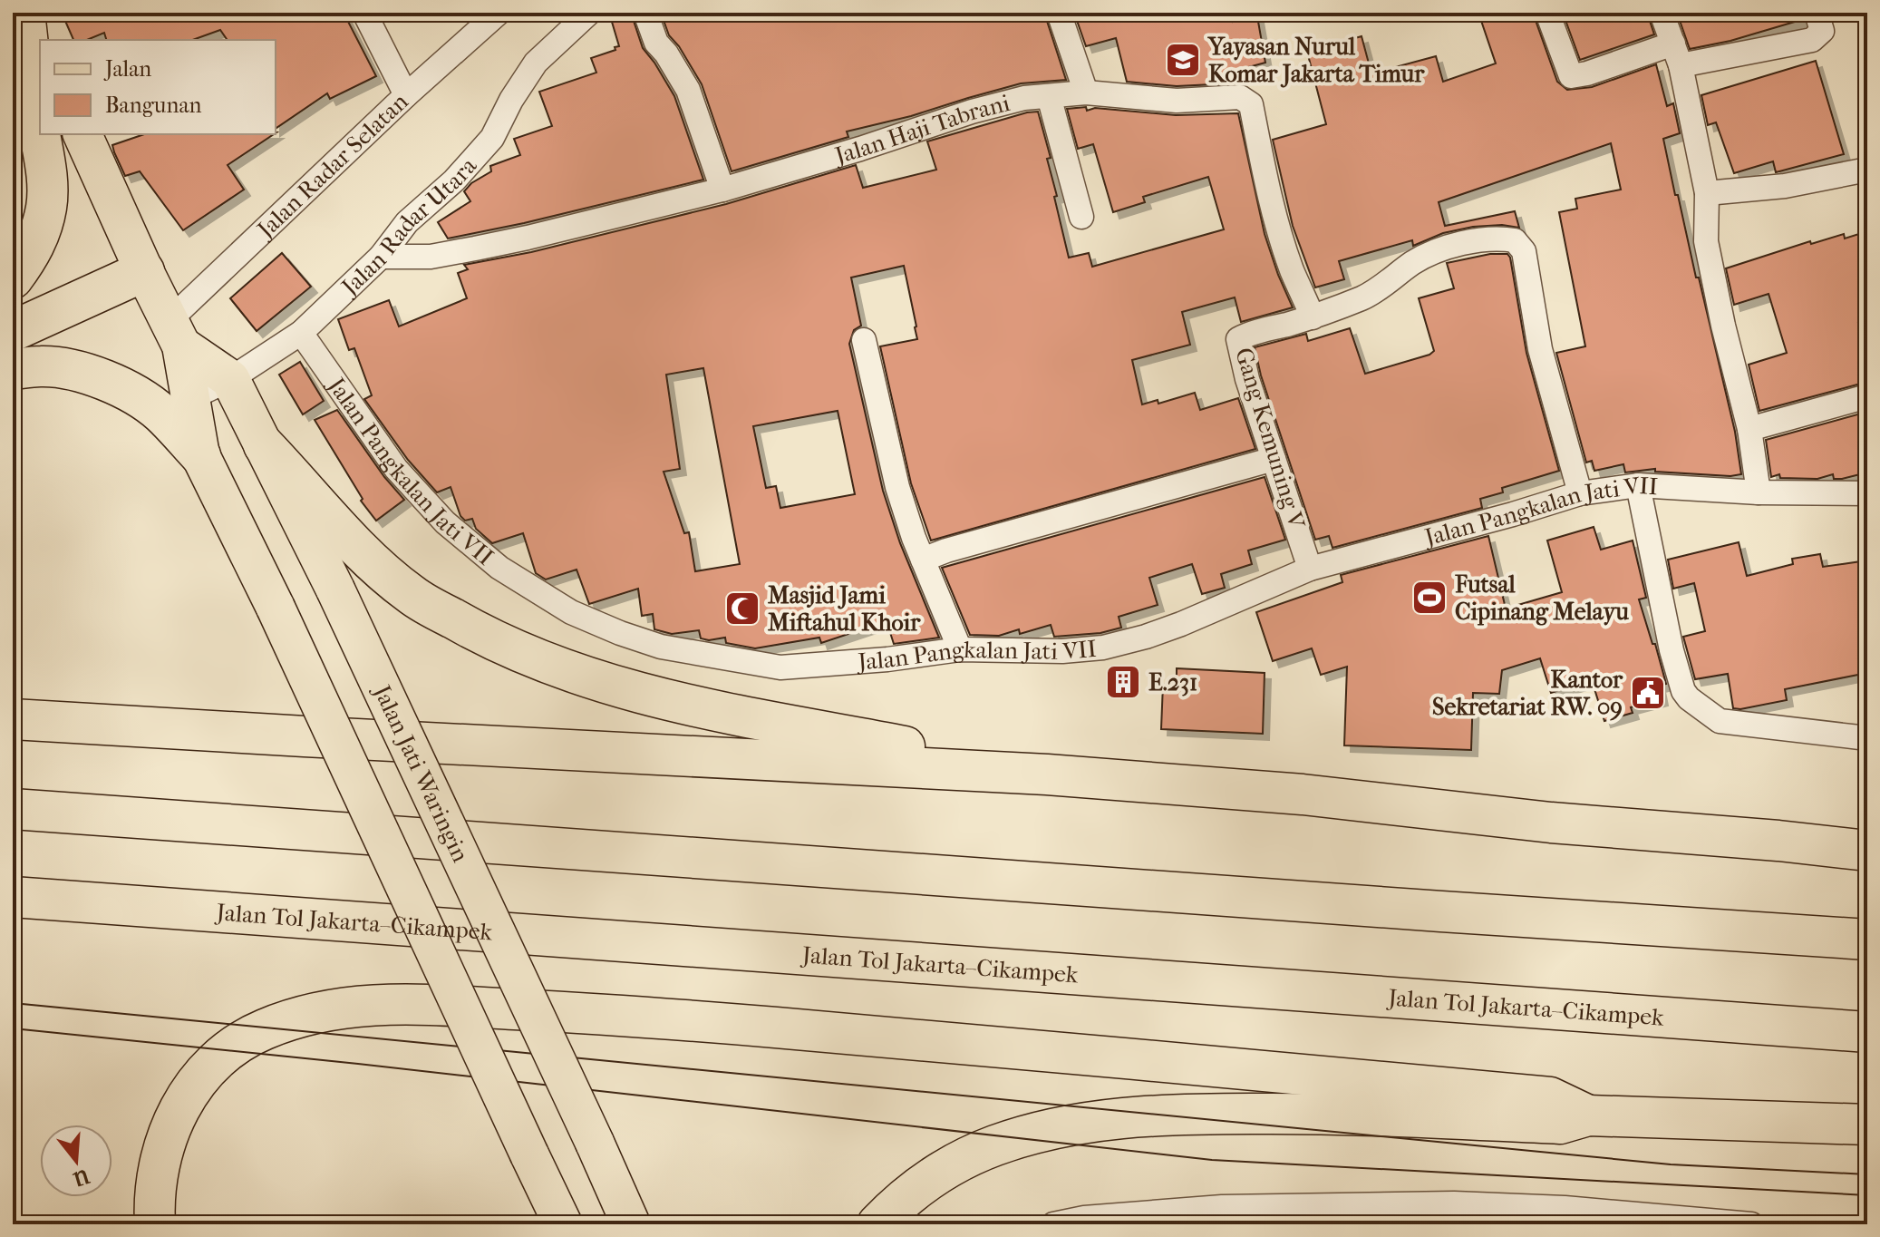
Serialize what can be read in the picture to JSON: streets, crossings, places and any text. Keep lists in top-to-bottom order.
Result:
{
  "streets": {
    "highway": ["Jalan Tol Jakarta–Cikampek"],
    "main road": ["Jalan Jati Waringin"],
    "street": [
      "Jalan Haji Tabrani",
      "Jalan Radar Selatan",
      "Jalan Radar Utara",
      "Gang Kemuning V",
      "Jalan Pangkalan Jati VII"
    ]
  },
  "crossings": [
    ["Jalan Haji Tabrani", "Jalan Radar Utara"],
    ["Jalan Haji Tabrani", "Gang Kemuning V"],
    ["Jalan Radar Selatan", "Jalan Jati Waringin"],
    ["Jalan Radar Utara", "Jalan Pangkalan Jati VII"],
    ["Jalan Radar Utara", "Jalan Jati Waringin"],
    ["Gang Kemuning V", "Jalan Pangkalan Jati VII"]
  ],
  "places": {
    "school or university": ["Yayasan Nurul Komar Jakarta Timur"],
    "sports": ["Futsal Cipinang Melayu"],
    "mosque": ["Masjid Jami Miftahul Khoir"],
    "building": ["E.231"],
    "public building": ["Kantor Sekretariat RW. 09"]
  },
  "legend": ["Jalan", "Bangunan"],
  "north": "bottom"
}
